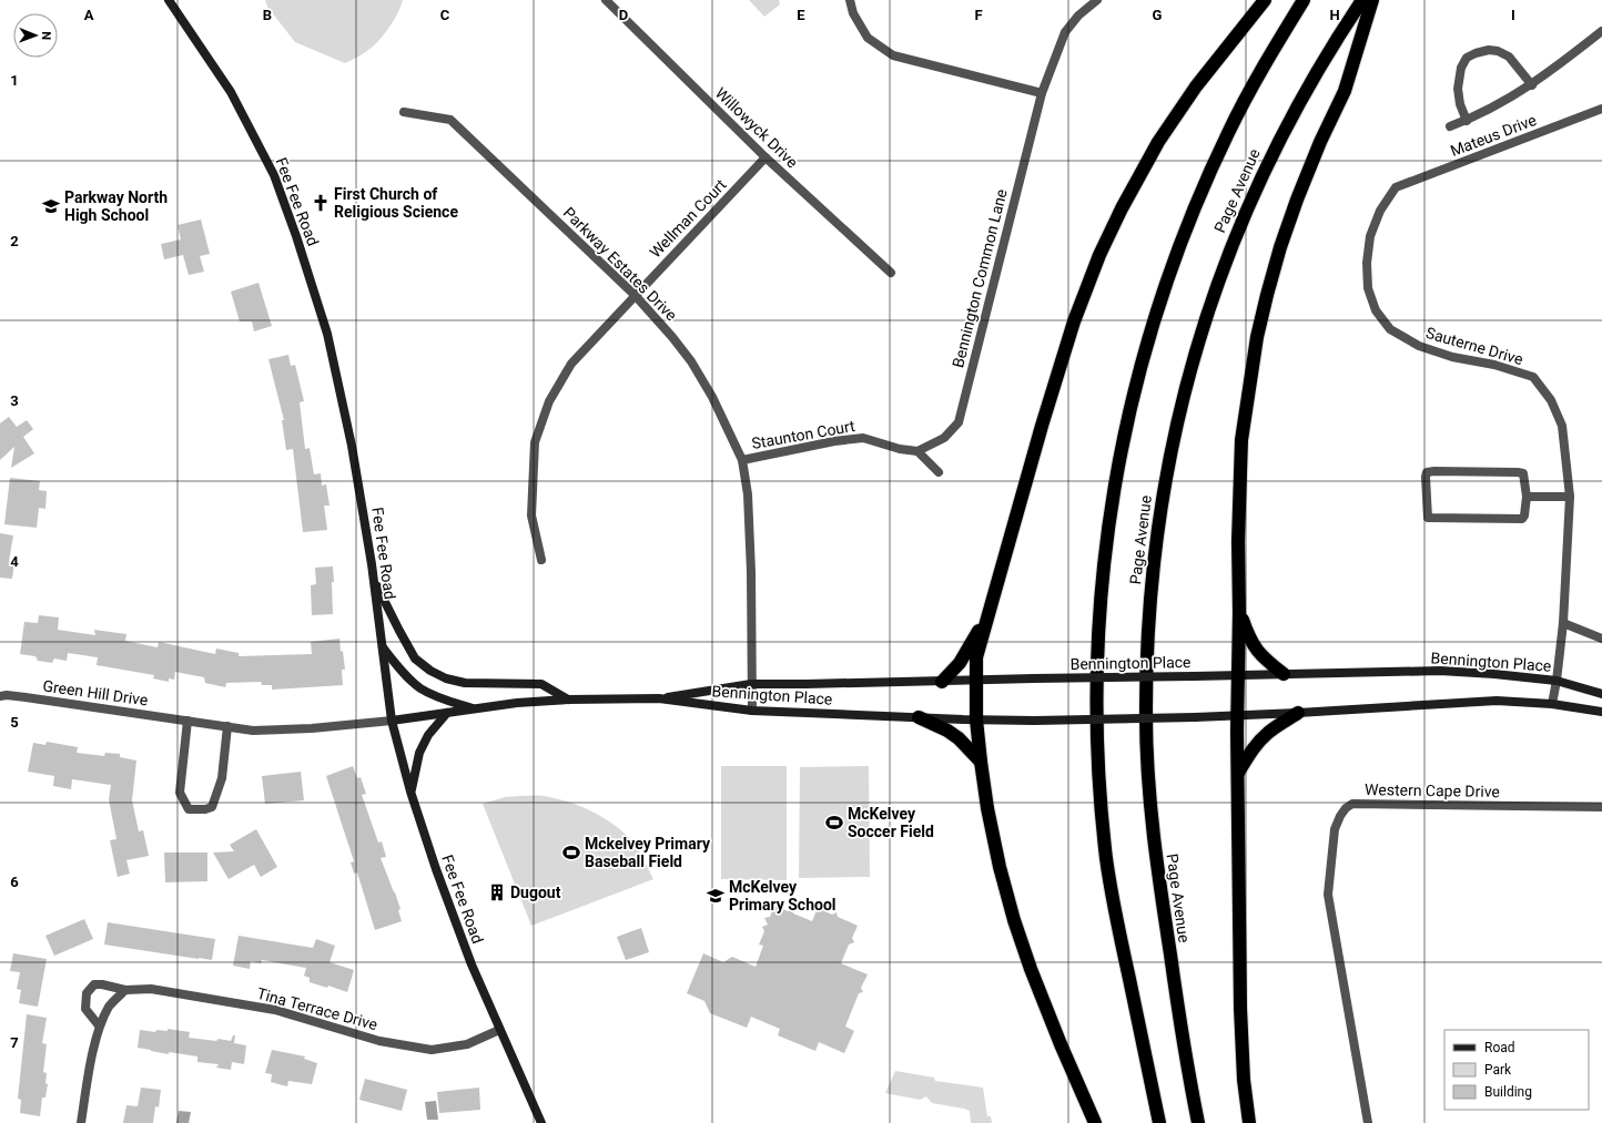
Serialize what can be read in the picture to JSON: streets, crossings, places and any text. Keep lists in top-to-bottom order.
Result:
{
  "streets": {
    "highway": ["Page Avenue"],
    "main road": ["Fee Fee Road", "Bennington Place"],
    "street": [
      "Willowyck Drive",
      "Mateus Drive",
      "Wellman Court",
      "Parkway Estates Drive",
      "Bennington Common Lane",
      "Sauterne Drive",
      "Staunton Court",
      "Green Hill Drive",
      "Western Cape Drive",
      "Tina Terrace Drive"
    ]
  },
  "crossings": [
    ["Willowyck Drive", "Wellman Court"],
    ["Mateus Drive", "Sauterne Drive"],
    ["Fee Fee Road", "Bennington Place"],
    ["Fee Fee Road", "Green Hill Drive"],
    ["Fee Fee Road", "Tina Terrace Drive"],
    ["Wellman Court", "Parkway Estates Drive"],
    ["Parkway Estates Drive", "Staunton Court"],
    ["Parkway Estates Drive", "Bennington Place"],
    ["Bennington Common Lane", "Staunton Court"],
    ["Sauterne Drive", "Bennington Place"],
    ["Bennington Place", "Green Hill Drive"]
  ],
  "places": {
    "church": ["First Church of Religious Science"],
    "school or university": ["Parkway North High School", "McKelvey Primary School"],
    "sports": ["McKelvey Soccer Field", "Mckelvey Primary Baseball Field"],
    "building": ["Dugout"]
  },
  "legend": ["Road", "Park", "Building"],
  "north": "right",
  "grid": {
    "columns": [
      "A",
      "B",
      "C",
      "D",
      "E",
      "F",
      "G",
      "H",
      "I"
    ],
    "rows": [
      "1",
      "2",
      "3",
      "4",
      "5",
      "6",
      "7"
    ]
  }
}
